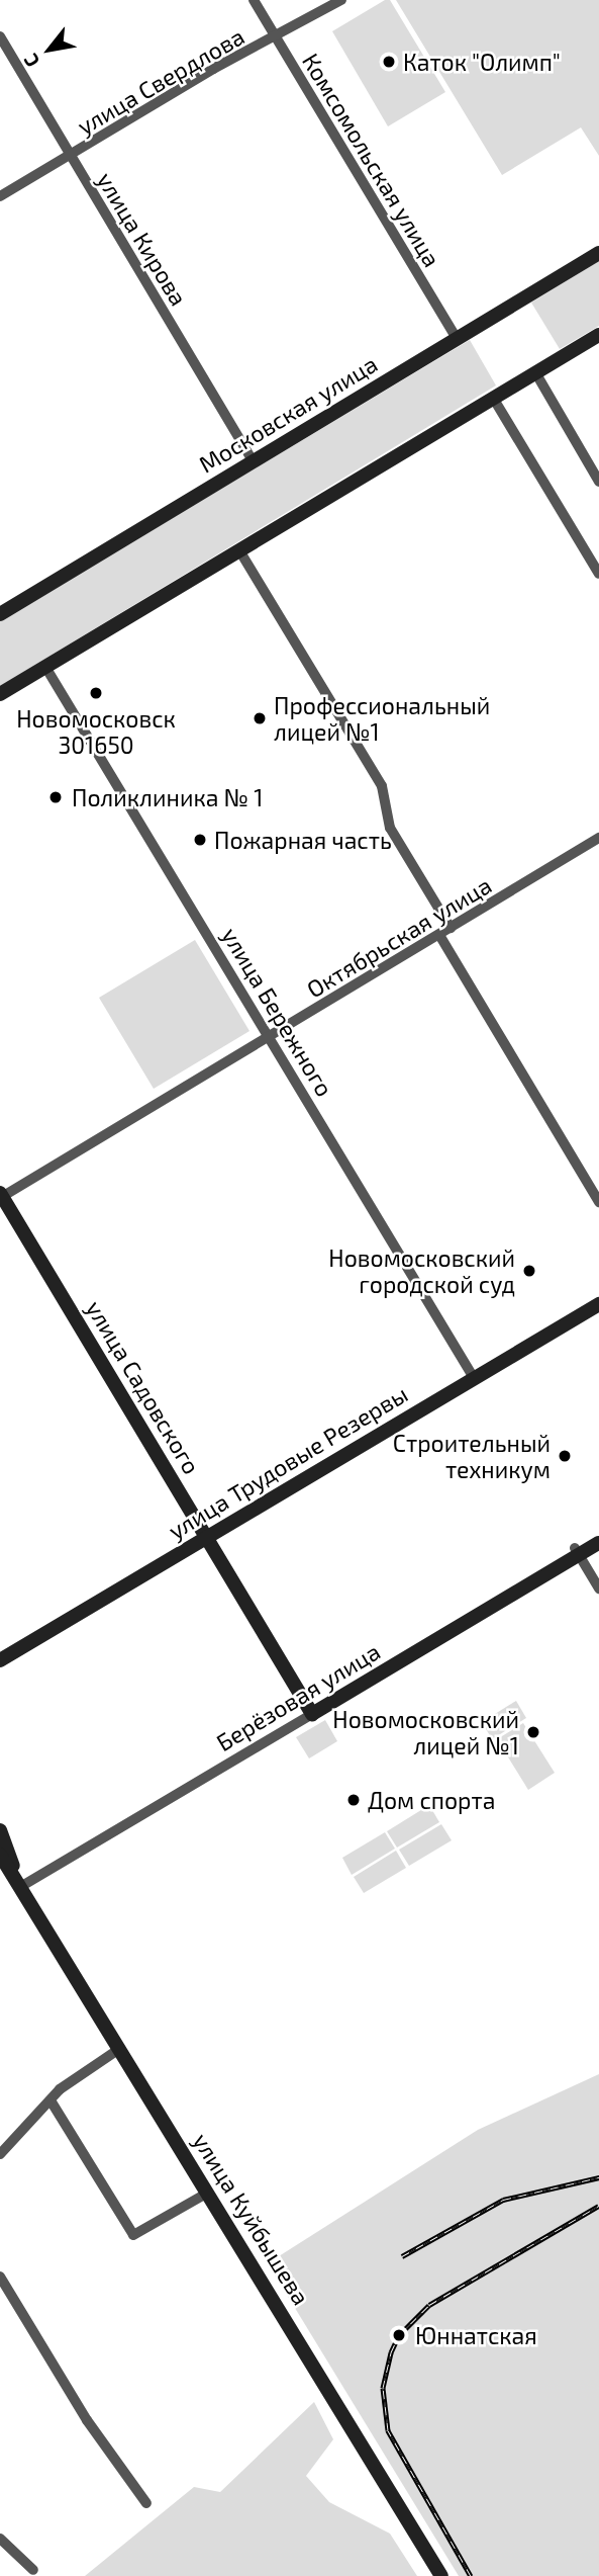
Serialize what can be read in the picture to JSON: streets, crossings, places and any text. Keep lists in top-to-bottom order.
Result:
{
  "streets": {
    "main road": [
      "Московская улица",
      "улица Садовского",
      "улица Трудовые Резервы",
      "Берёзовая улица",
      "улица Куйбышева"
    ],
    "street": [
      "улица Свердлова",
      "Комсомольская улица",
      "улица Кирова",
      "Октябрьская улица",
      "улица Бережного"
    ]
  },
  "crossings": [
    ["улица Свердлова", "Комсомольская улица"],
    ["улица Свердлова", "улица Кирова"],
    ["Комсомольская улица", "Московская улица"],
    ["улица Кирова", "Московская улица"],
    ["Октябрьская улица", "улица Бережного"],
    ["Октябрьская улица", "улица Садовского"],
    ["улица Бережного", "улица Трудовые Резервы"],
    ["улица Садовского", "улица Трудовые Резервы"],
    ["улица Садовского", "Берёзовая улица"],
    ["Берёзовая улица", "улица Куйбышева"]
  ],
  "places": [
    "Каток \"Олимп\"",
    "Новомосковск 301650",
    "Профессиональный лицей №1",
    "Поликлиника № 1",
    "Пожарная часть",
    "Новомосковский городской суд",
    "Строительный техникум",
    "Новомосковский лицей №1",
    "Дом спорта",
    "Юннатская"
  ],
  "north": "bottom left"
}
